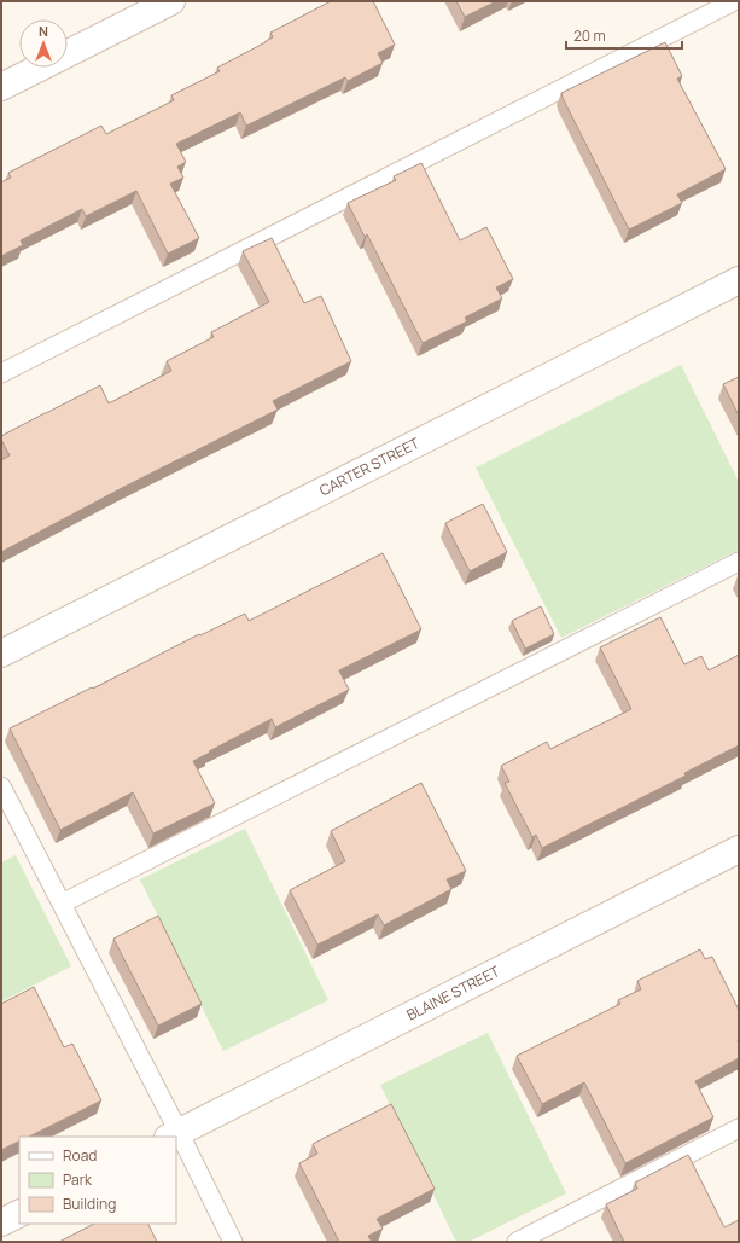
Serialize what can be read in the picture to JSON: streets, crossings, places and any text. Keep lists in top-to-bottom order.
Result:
{
  "streets": {
    "street": ["CARTER STREET", "BLAINE STREET"]
  },
  "legend": ["Road", "Park", "Building"],
  "scale_bar": "20 m",
  "north": "top"
}
